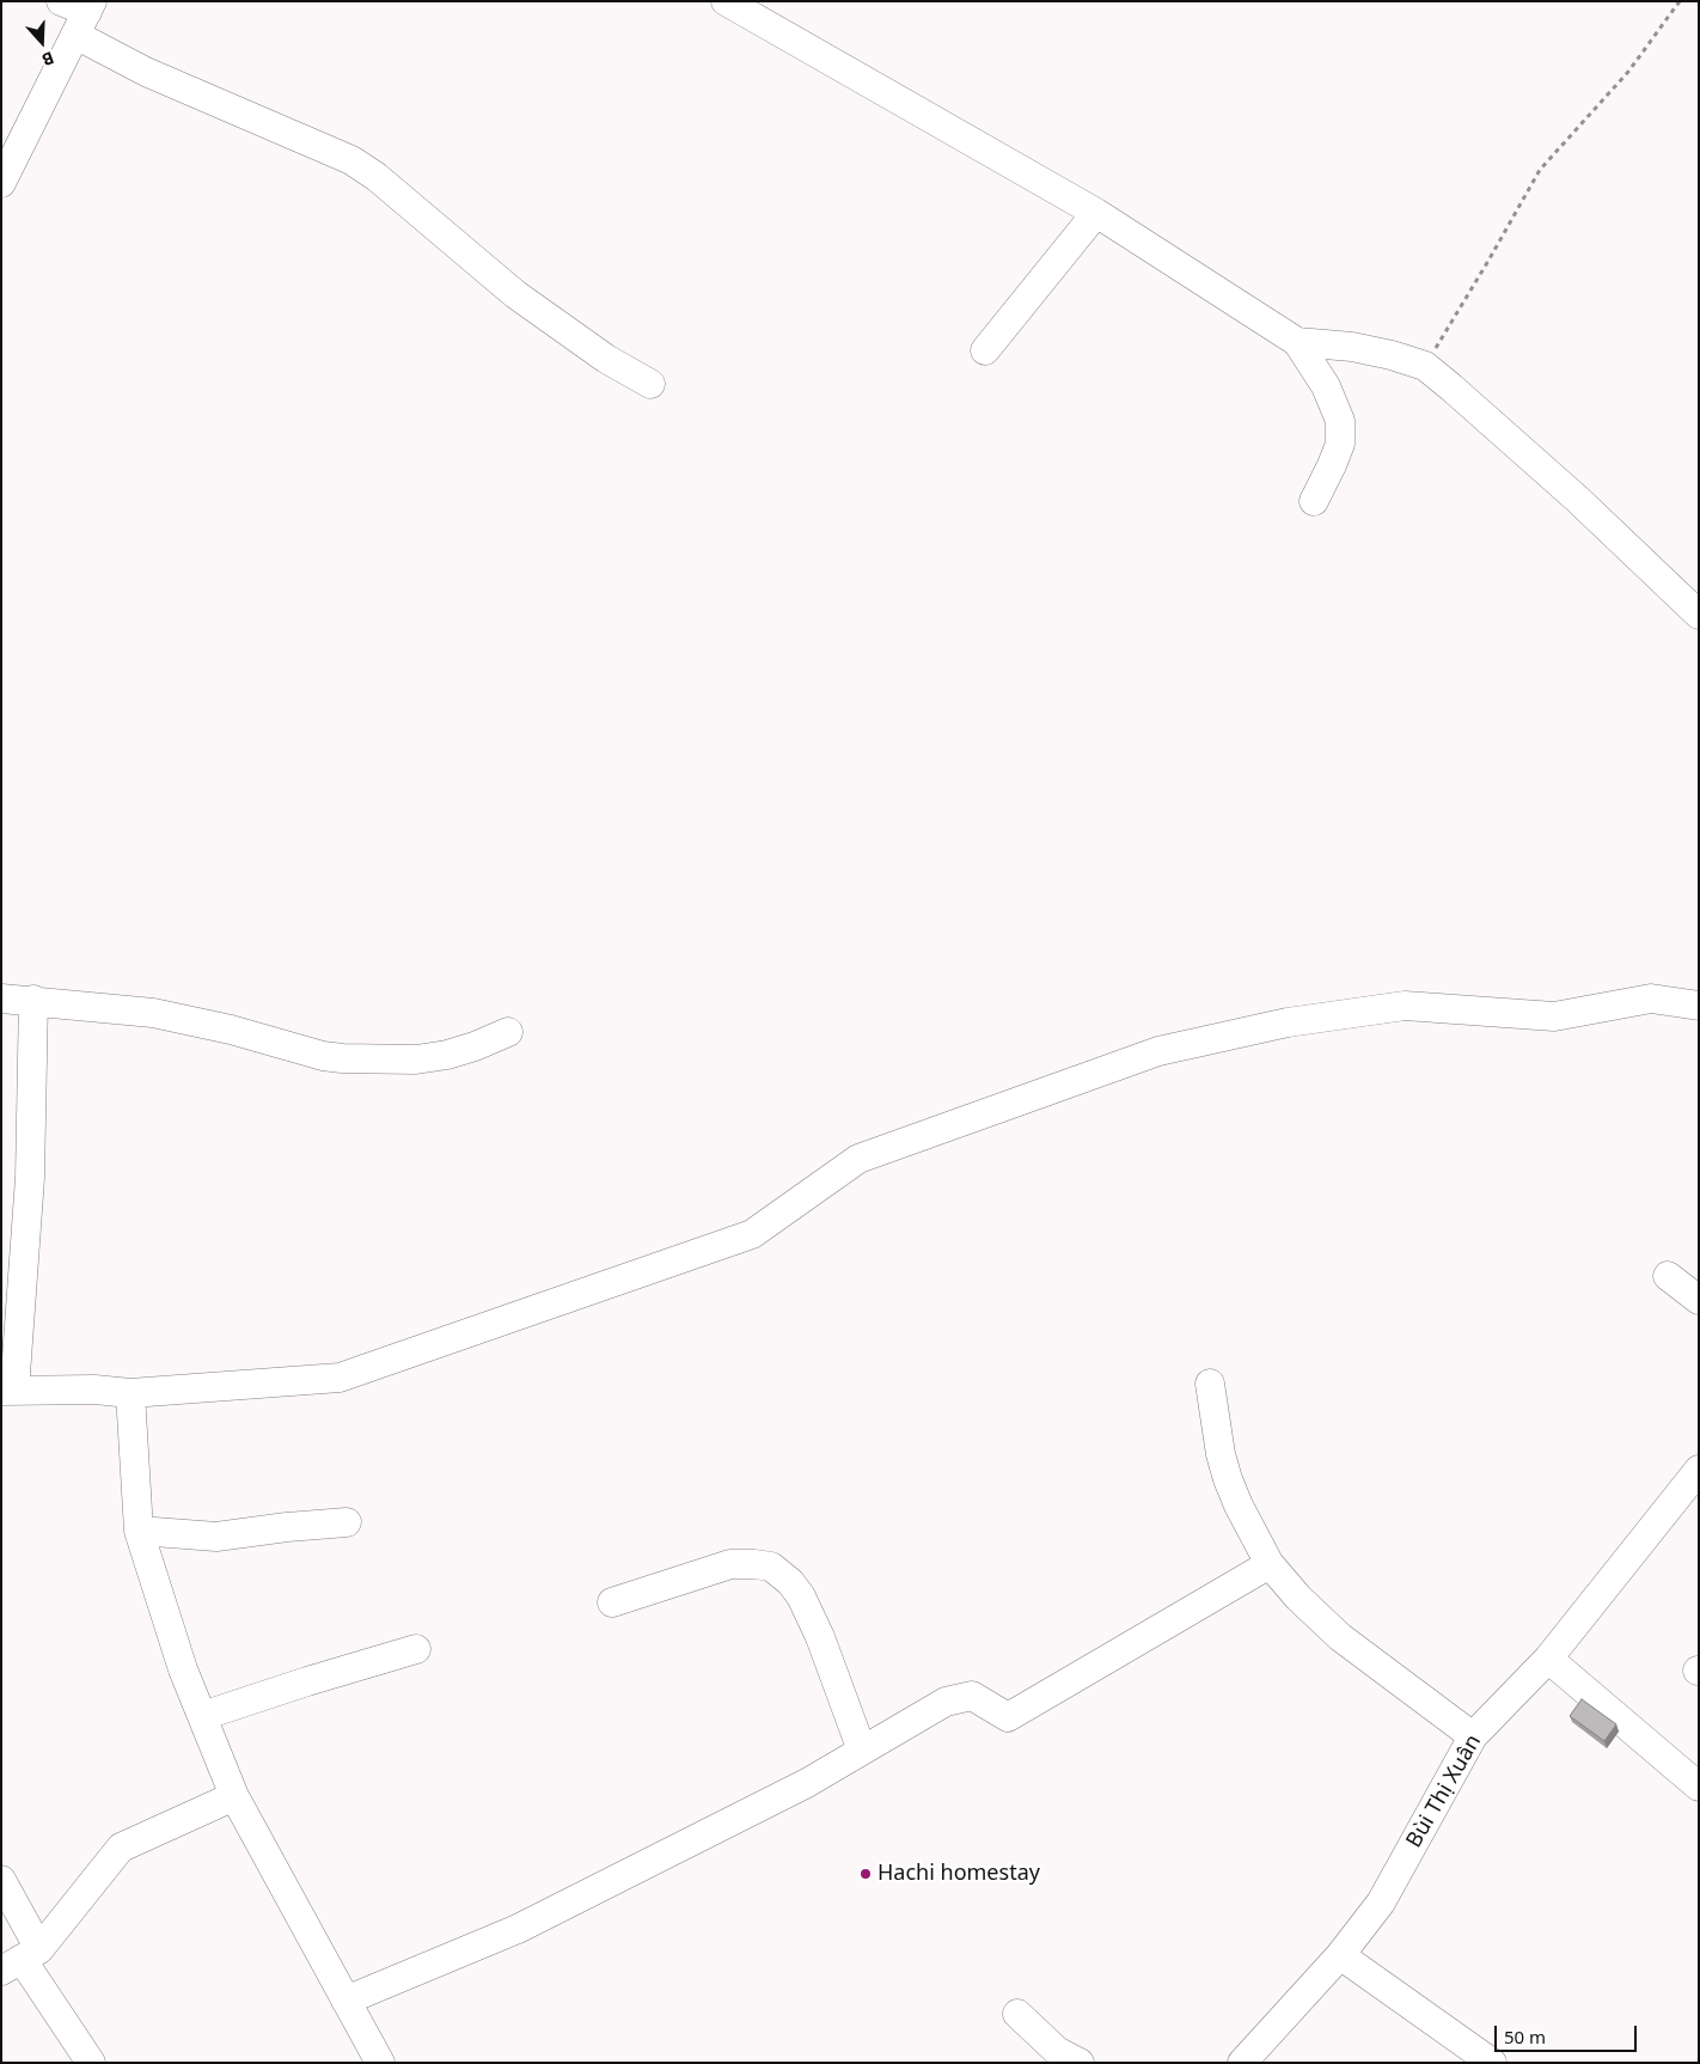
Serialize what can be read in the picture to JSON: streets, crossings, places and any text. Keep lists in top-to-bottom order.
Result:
{
  "streets": {
    "street": ["Bùi Thị Xuân"]
  },
  "places": ["Hachi homestay"],
  "scale_bar": "50 m",
  "north": "bottom"
}
